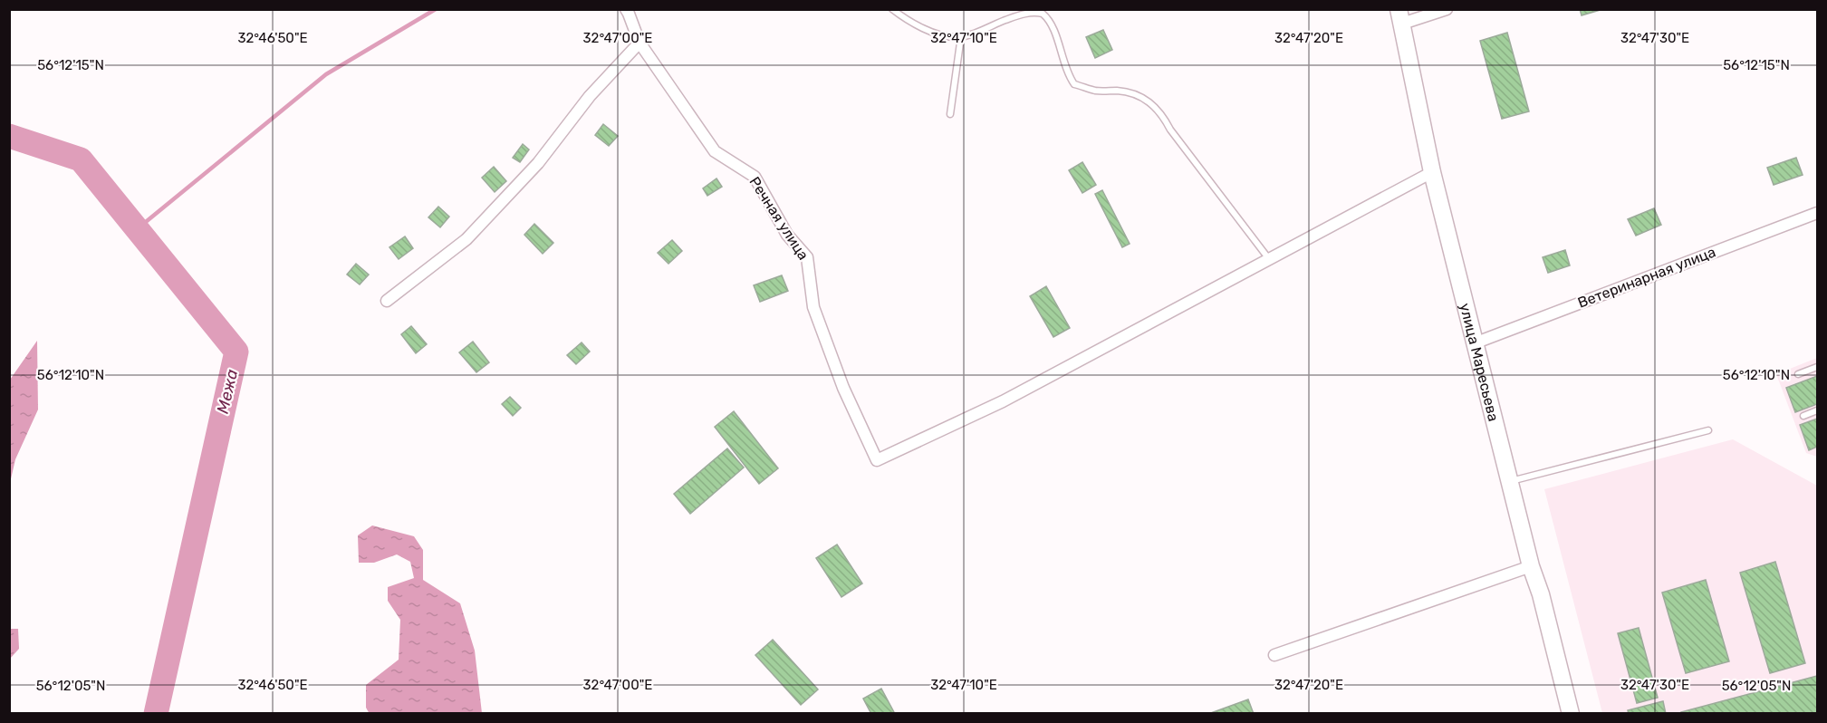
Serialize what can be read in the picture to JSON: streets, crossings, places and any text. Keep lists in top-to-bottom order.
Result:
{
  "streets": {
    "main road": ["улица Маресьева"],
    "street": ["Речная улица", "Ветеринарная улица"]
  },
  "crossings": [
    ["Ветеринарная улица", "улица Маресьева"]
  ],
  "water": ["Межа"],
  "coordinates": [
    "32°46'50\"E",
    "32°47'00\"E",
    "32°47'10\"E",
    "32°47'20\"E",
    "32°47'30\"E",
    "56°12'15\"N",
    "56°12'10\"N",
    "56°12'05\"N"
  ]
}
